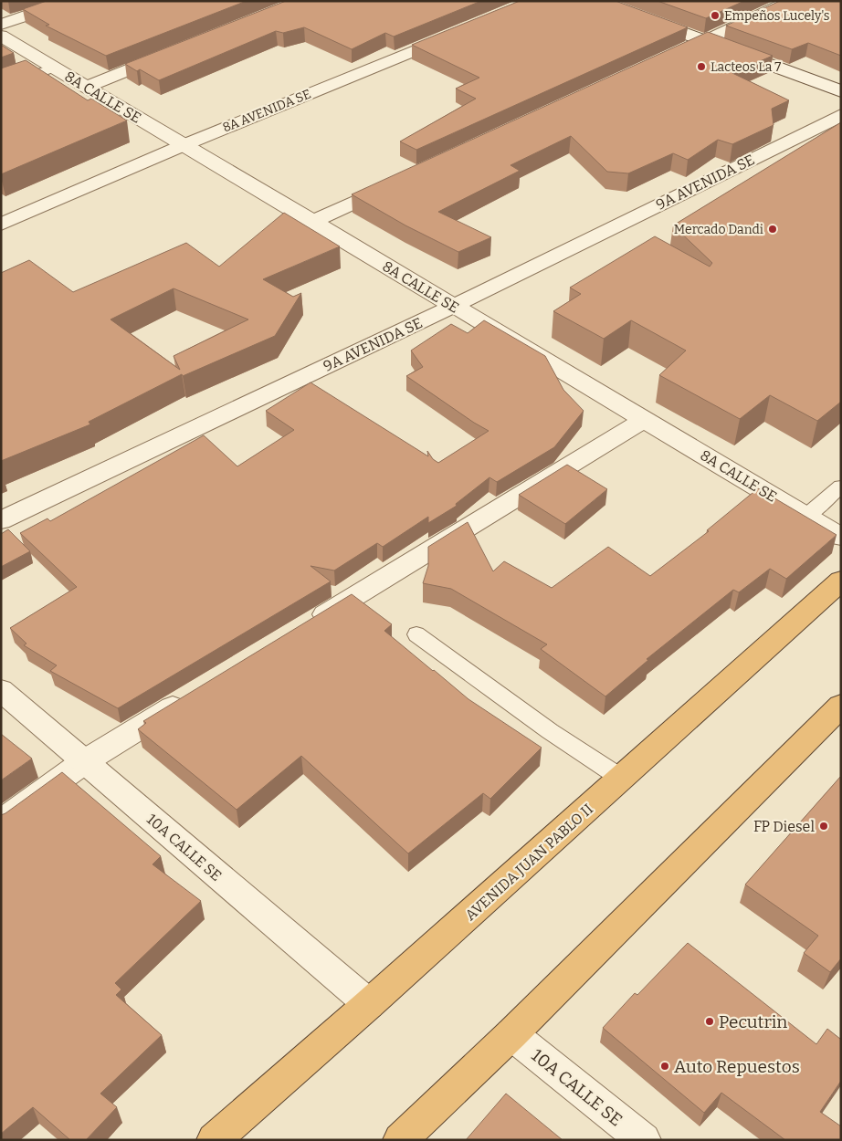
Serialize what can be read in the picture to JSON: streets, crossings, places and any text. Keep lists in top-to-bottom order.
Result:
{
  "streets": {
    "highway": ["AVENIDA JUAN PABLO II"],
    "street": [
      "8A CALLE SE",
      "8A AVENIDA SE",
      "9A AVENIDA SE",
      "10A CALLE SE"
    ]
  },
  "crossings": [
    ["8A CALLE SE", "8A AVENIDA SE"],
    ["8A CALLE SE", "9A AVENIDA SE"],
    ["10A CALLE SE", "AVENIDA JUAN PABLO II"]
  ],
  "places": [
    "Empeños Lucely's",
    "Lacteos La 7",
    "Mercado Dandi",
    "FP Diesel",
    "Pecutrin",
    "Auto Repuestos"
  ]
}
